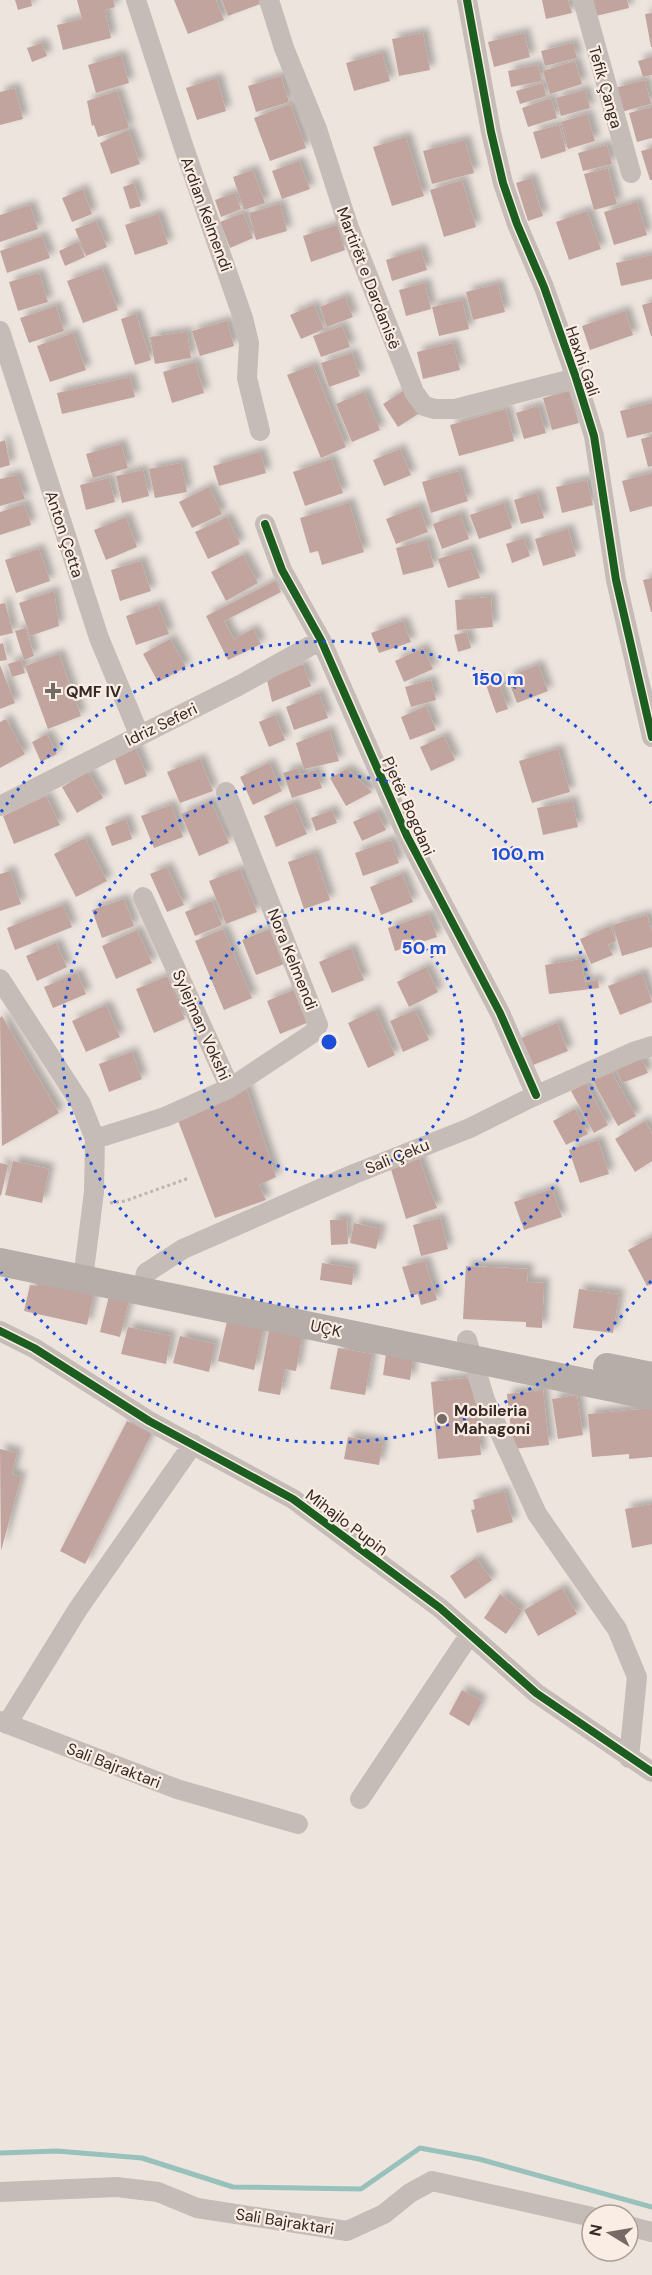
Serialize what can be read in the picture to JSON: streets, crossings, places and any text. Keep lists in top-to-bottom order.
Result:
{
  "streets": {
    "main road": ["UÇK"],
    "street": [
      "Tefik Çanga",
      "Ardian Kelmendi",
      "Martirët e Dardanisë",
      "Haxhi Gali",
      "Anton Çetta",
      "Idriz Seferi",
      "Pjetër Bogdani",
      "Nora Kelmendi",
      "Sylejman Vokshi",
      "Sali Çeku",
      "Mihajlo Pupin",
      "Sali Bajraktari"
    ]
  },
  "crossings": [
    ["Martirët e Dardanisë", "Haxhi Gali"],
    ["Anton Çetta", "Idriz Seferi"],
    ["Idriz Seferi", "Pjetër Bogdani"],
    ["Pjetër Bogdani", "Sali Çeku"],
    ["Nora Kelmendi", "Sylejman Vokshi"],
    ["Sali Çeku", "UÇK"]
  ],
  "places": {
    "health": ["QMF IV"],
    "other": ["Mobileria Mahagoni"]
  },
  "north": "left",
  "rings": ["150 m", "100 m", "50 m"]
}
